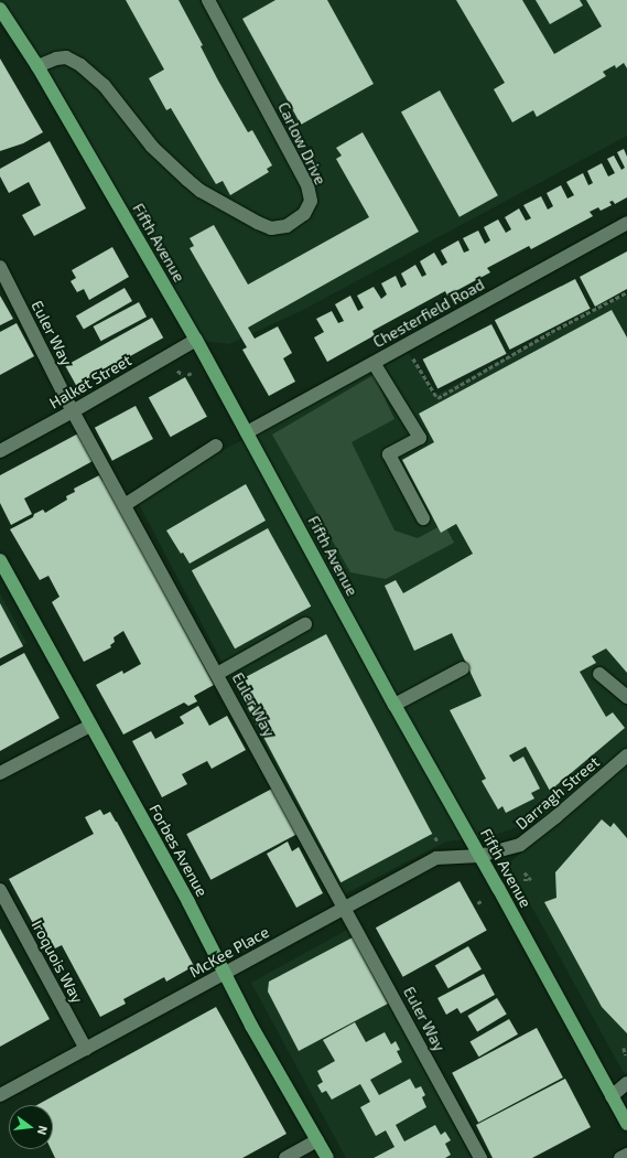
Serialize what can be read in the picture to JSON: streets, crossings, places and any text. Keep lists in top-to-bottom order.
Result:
{
  "streets": {
    "highway": ["Fifth Avenue", "Forbes Avenue"],
    "street": [
      "Carlow Drive",
      "Chesterfield Road",
      "Euler Way",
      "Halket Street",
      "Darragh Street",
      "McKee Place",
      "Iroquois Way"
    ]
  },
  "crossings": [
    ["Carlow Drive", "Fifth Avenue"],
    ["Fifth Avenue", "Chesterfield Road"],
    ["Fifth Avenue", "Halket Street"],
    ["Fifth Avenue", "Darragh Street"],
    ["Fifth Avenue", "McKee Place"],
    ["Euler Way", "Halket Street"],
    ["Euler Way", "McKee Place"],
    ["Darragh Street", "McKee Place"],
    ["Forbes Avenue", "McKee Place"],
    ["McKee Place", "Iroquois Way"]
  ],
  "north": "right"
}
